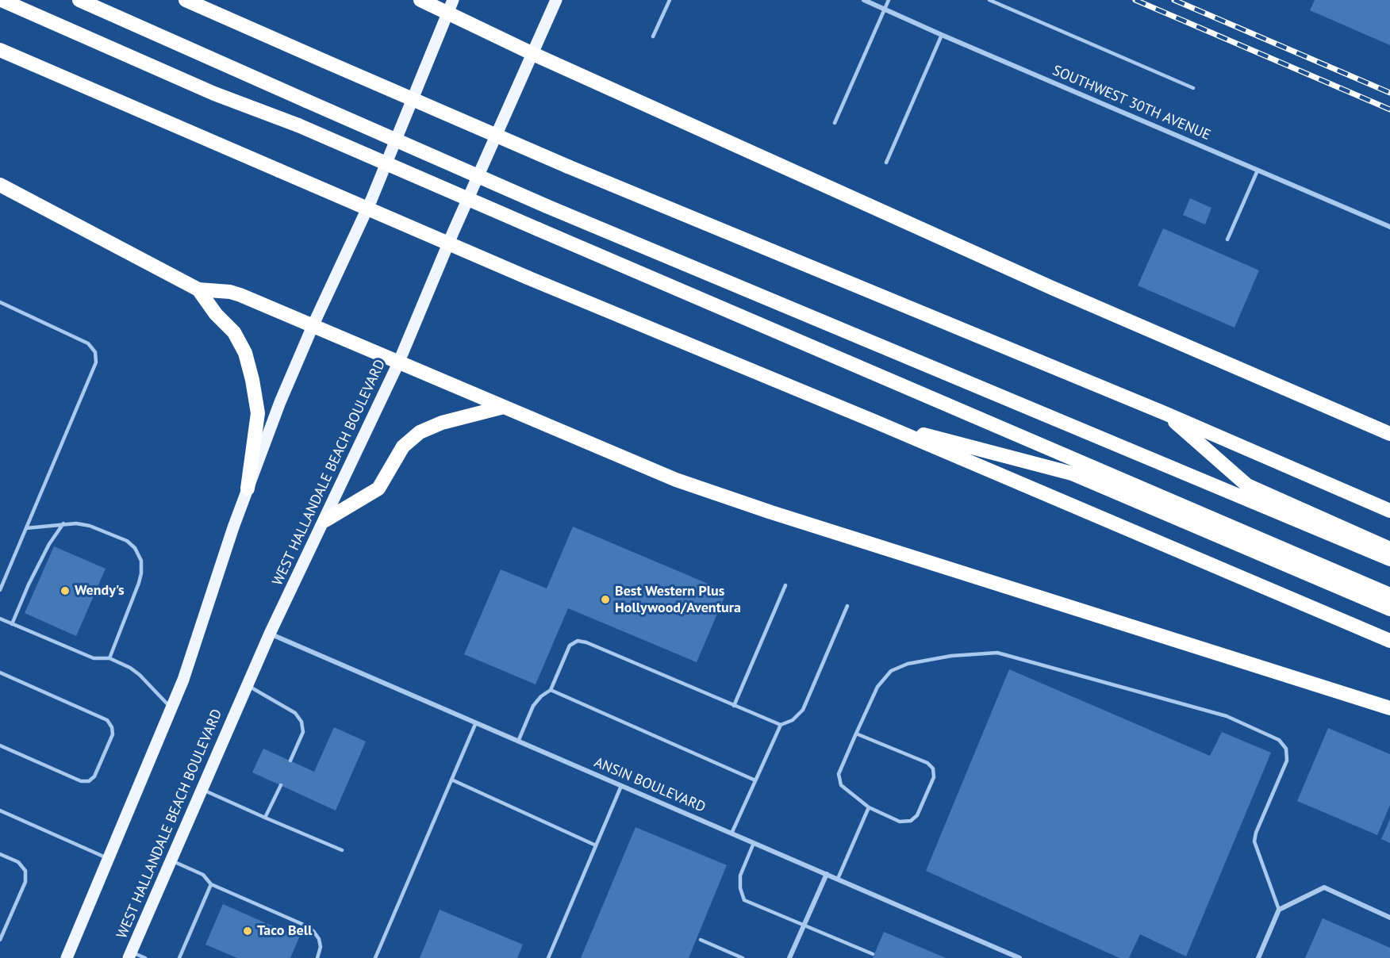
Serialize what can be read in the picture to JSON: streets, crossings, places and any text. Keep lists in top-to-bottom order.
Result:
{
  "streets": {
    "main road": ["WEST HALLANDALE BEACH BOULEVARD"],
    "street": ["SOUTHWEST 30TH AVENUE", "ANSIN BOULEVARD"]
  },
  "crossings": [
    ["WEST HALLANDALE BEACH BOULEVARD", "ANSIN BOULEVARD"]
  ],
  "places": ["Wendy's", "Best Western Plus Hollywood/Aventura", "Taco Bell"]
}
